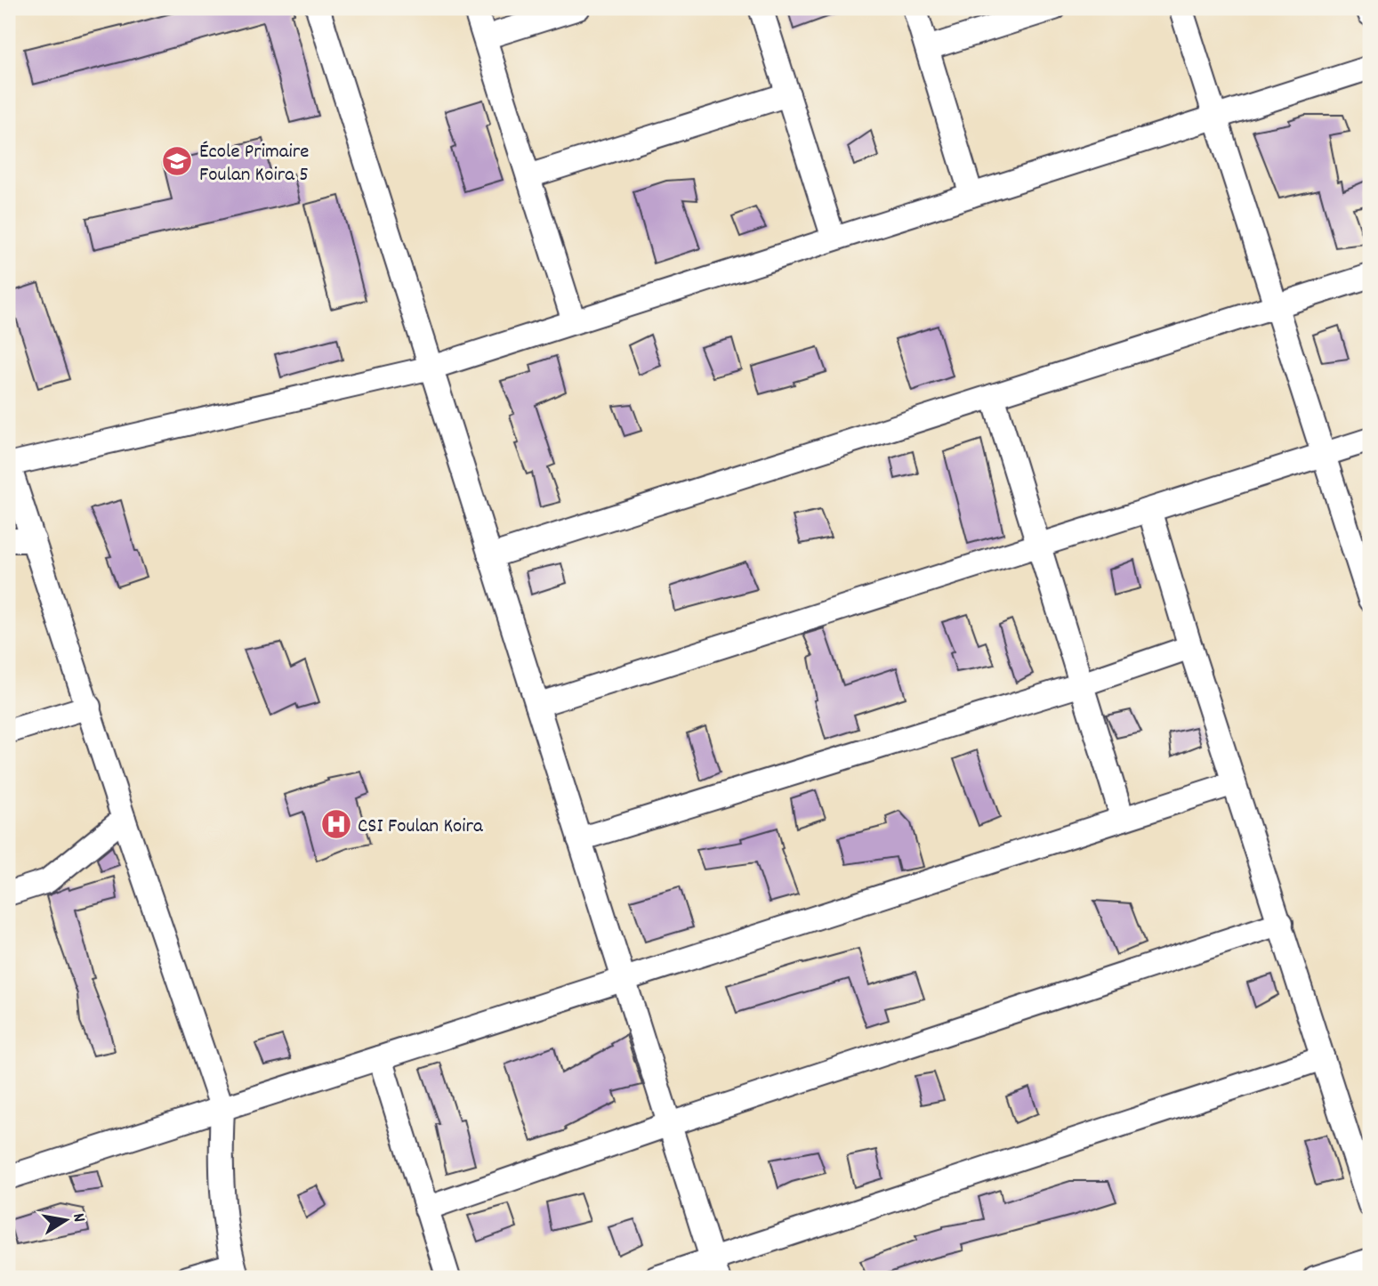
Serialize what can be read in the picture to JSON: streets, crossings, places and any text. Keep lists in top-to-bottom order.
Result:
{
  "places": {
    "school or university": ["École Primaire Foulan Koira 5"],
    "hospital": ["CSI Foulan Koira"]
  },
  "north": "right"
}
